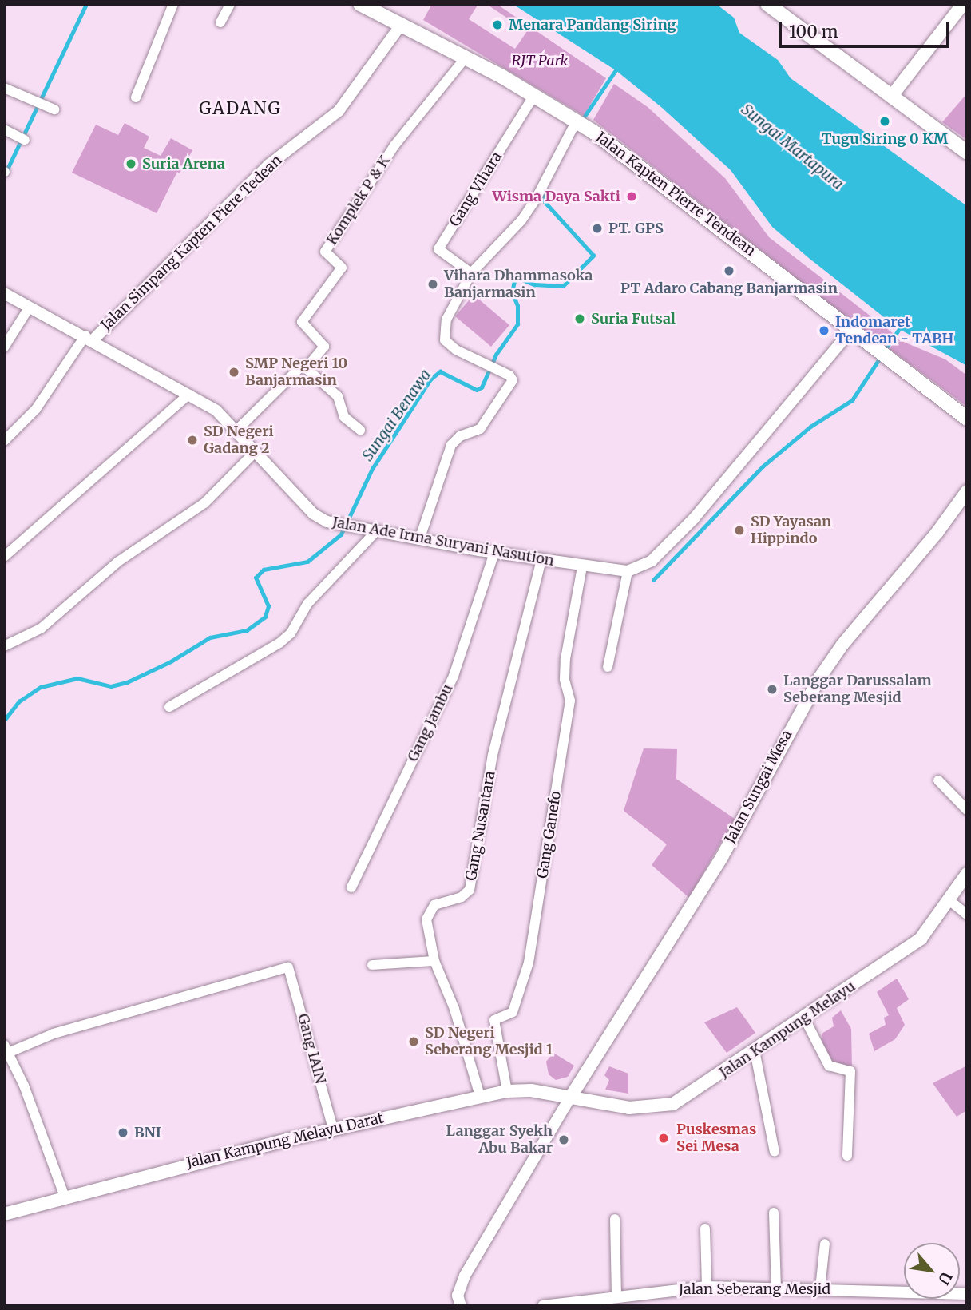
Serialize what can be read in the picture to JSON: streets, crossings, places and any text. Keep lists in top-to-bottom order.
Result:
{
  "streets": {
    "main road": [
      "Jalan Kapten Pierre Tendean",
      "Jalan Sungai Mesa",
      "Jalan Kampung Melayu",
      "Jalan Kampung Melayu Darat"
    ],
    "street": [
      "Gang Vihara",
      "Komplek P & K",
      "Jalan Simpang Kapten Piere Tedean",
      "Jalan Ade Irma Suryani Nasution",
      "Gang Jambu",
      "Gang Nusantara",
      "Gang Ganefo",
      "Gang IAIN",
      "Jalan Seberang Mesjid"
    ]
  },
  "crossings": [
    ["Gang Vihara", "Jalan Kapten Pierre Tendean"],
    ["Jalan Kapten Pierre Tendean", "Komplek P & K"],
    ["Jalan Kapten Pierre Tendean", "Jalan Simpang Kapten Piere Tedean"],
    ["Jalan Simpang Kapten Piere Tedean", "Jalan Ade Irma Suryani Nasution"],
    ["Jalan Ade Irma Suryani Nasution", "Gang Jambu"],
    ["Jalan Ade Irma Suryani Nasution", "Gang Nusantara"],
    ["Jalan Ade Irma Suryani Nasution", "Gang Ganefo"],
    ["Jalan Sungai Mesa", "Jalan Kampung Melayu"],
    ["Jalan Sungai Mesa", "Jalan Kampung Melayu Darat"],
    ["Gang Nusantara", "Jalan Kampung Melayu Darat"],
    ["Gang Ganefo", "Jalan Kampung Melayu Darat"],
    ["Jalan Kampung Melayu", "Jalan Kampung Melayu Darat"],
    ["Gang IAIN", "Jalan Kampung Melayu Darat"]
  ],
  "districts": ["GADANG"],
  "water": ["Sungai Martapura", "Sungai Benawa"],
  "parks": ["RJT Park"],
  "places": [
    "Menara Pandang Siring",
    "Tugu Siring 0 KM",
    "Suria Arena",
    "Wisma Daya Sakti",
    "PT. GPS",
    "PT Adaro Cabang Banjarmasin",
    "Vihara Dhammasoka Banjarmasin",
    "Suria Futsal",
    "Indomaret Tendean - TABH",
    "SMP Negeri 10 Banjarmasin",
    "SD Negeri Gadang 2",
    "SD Yayasan Hippindo",
    "Langgar Darussalam Seberang Mesjid",
    "SD Negeri Seberang Mesjid 1",
    "BNI",
    "Puskesmas Sei Mesa",
    "Langgar Syekh Abu Bakar"
  ],
  "scale_bar": "100 m",
  "north": "bottom right"
}
